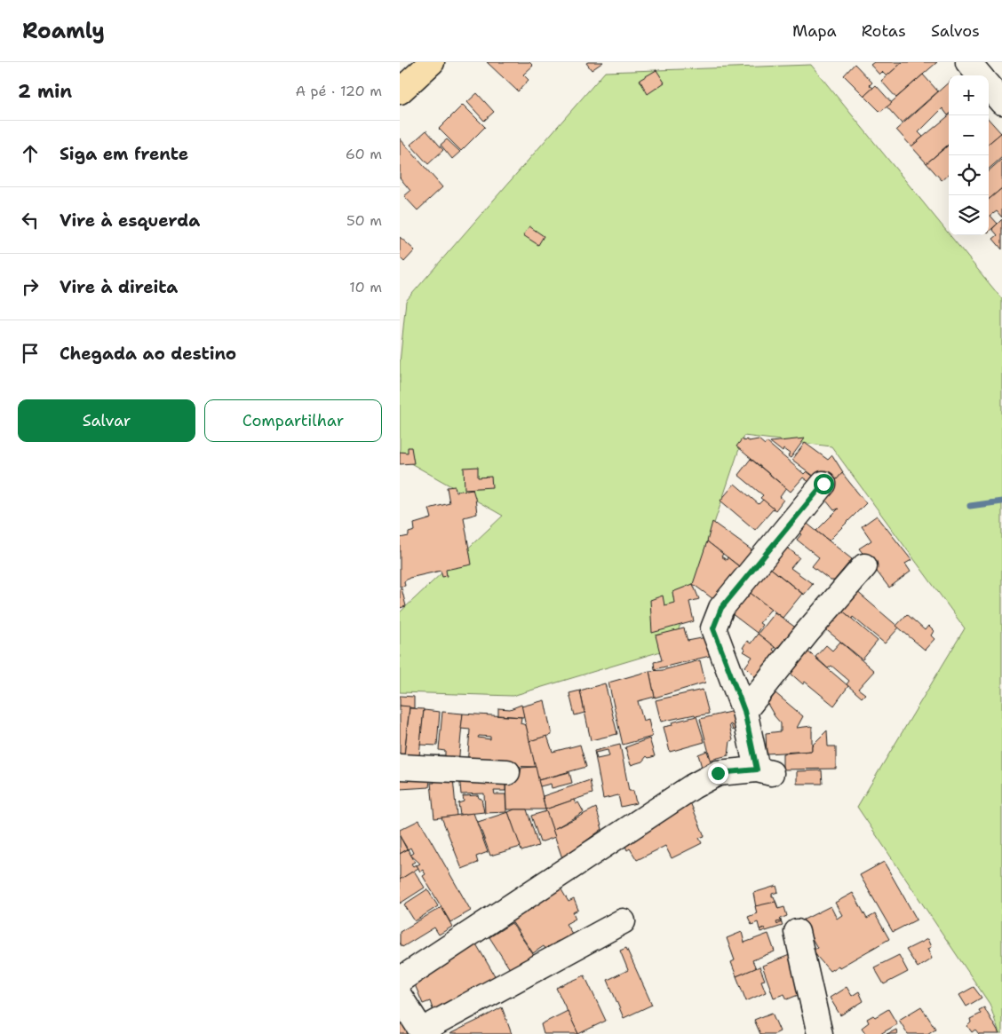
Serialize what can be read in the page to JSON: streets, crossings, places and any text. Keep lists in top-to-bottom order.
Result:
{
  "page": {
    "header": "Roamly",
    "nav": ["Mapa", "Rotas", "Salvos"],
    "heading": ["2 min", "A pé · 120 m"],
    "map_buttons": ["+", "−"],
    "list": [
      ["Siga em frente", "60 m"],
      ["Vire à esquerda", "50 m"],
      ["Vire à direita", "10 m"],
      "Chegada ao destino"
    ],
    "buttons": ["Salvar", "Compartilhar"]
  }
}
